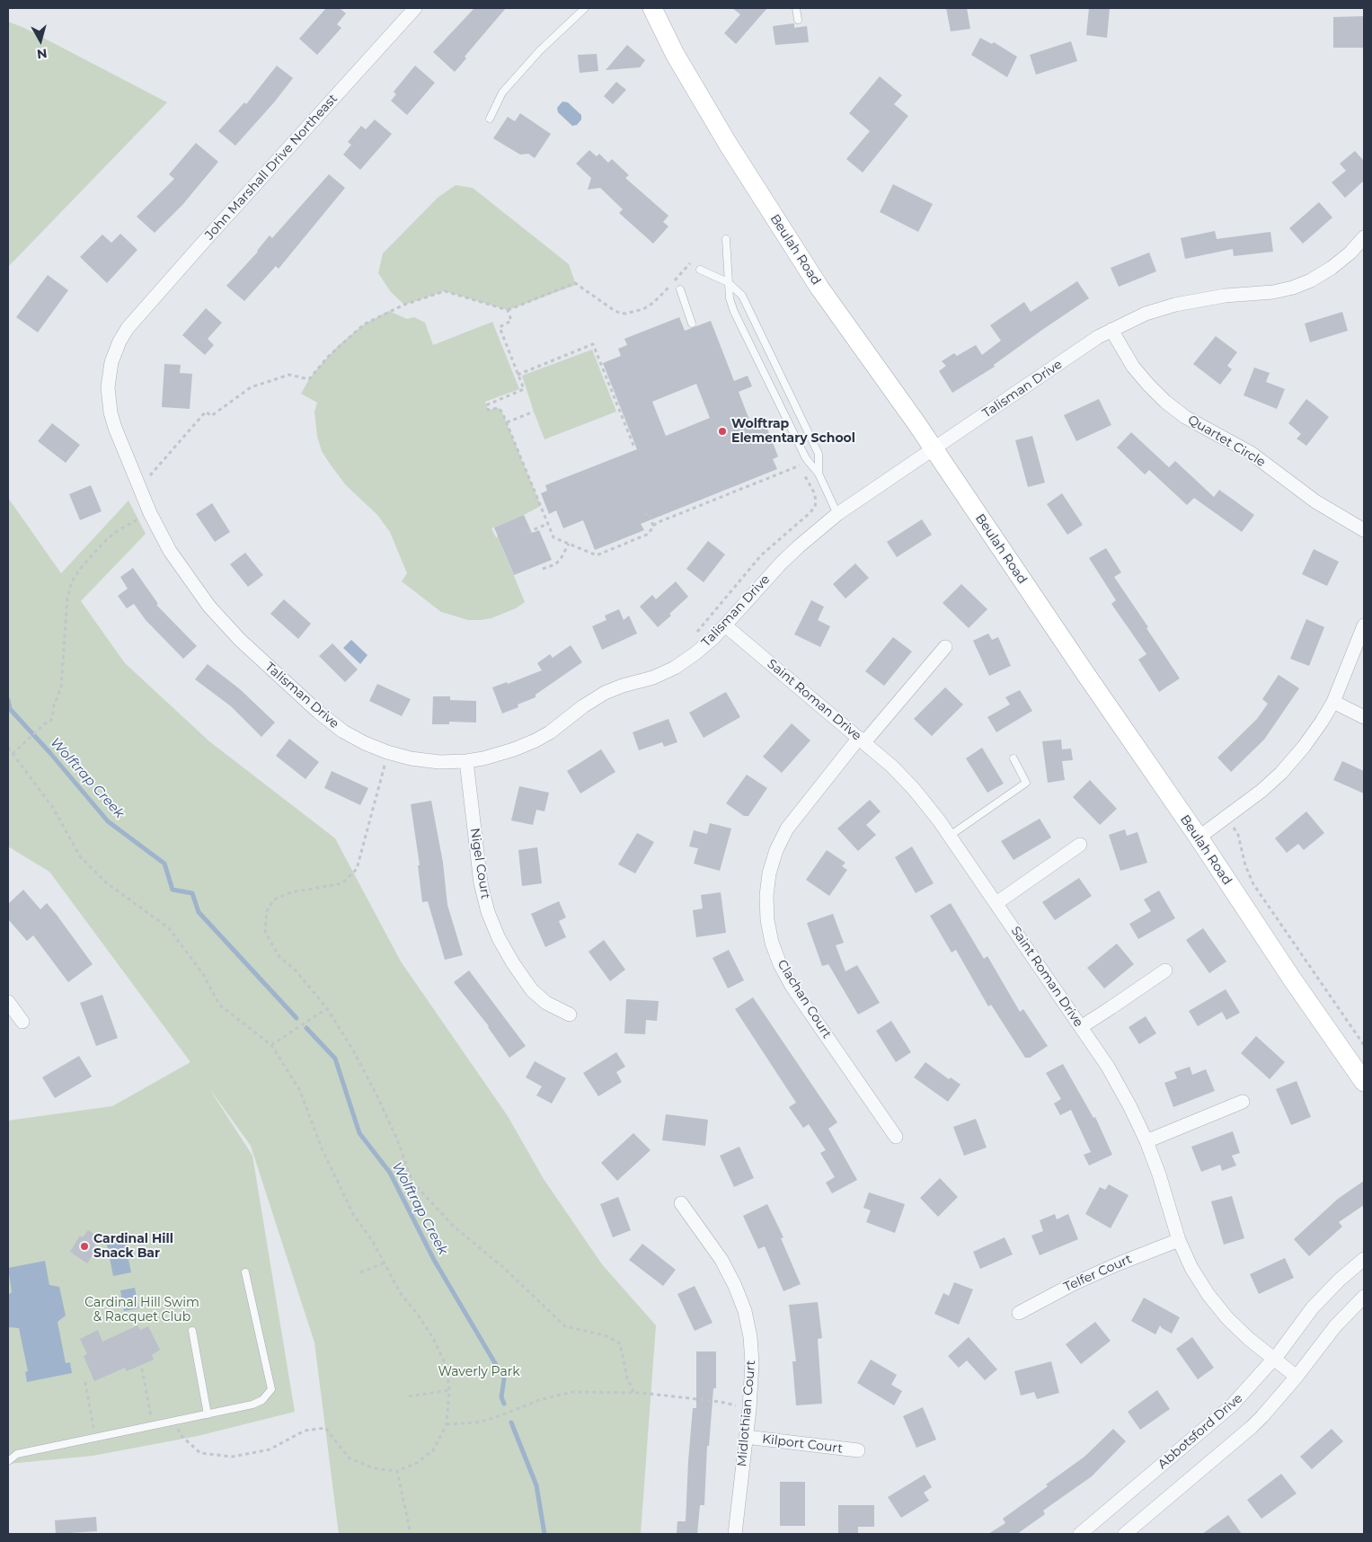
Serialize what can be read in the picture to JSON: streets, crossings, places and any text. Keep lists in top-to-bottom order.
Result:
{
  "streets": {
    "main road": ["Beulah Road"],
    "street": [
      "John Marshall Drive Northeast",
      "Talisman Drive",
      "Quartet Circle",
      "Saint Roman Drive",
      "Nigel Court",
      "Clachan Court",
      "Telfer Court",
      "Midlothian Court",
      "Abbotsford Drive",
      "Kilport Court"
    ]
  },
  "crossings": [
    ["John Marshall Drive Northeast", "Talisman Drive"],
    ["Beulah Road", "Talisman Drive"],
    ["Talisman Drive", "Quartet Circle"],
    ["Talisman Drive", "Saint Roman Drive"],
    ["Talisman Drive", "Nigel Court"],
    ["Saint Roman Drive", "Clachan Court"],
    ["Saint Roman Drive", "Telfer Court"],
    ["Saint Roman Drive", "Abbotsford Drive"],
    ["Midlothian Court", "Kilport Court"]
  ],
  "water": ["Wolftrap Creek"],
  "parks": ["Cardinal Hill Swim & Racquet Club", "Waverly Park"],
  "places": ["Wolftrap Elementary School", "Cardinal Hill Snack Bar"],
  "north": "bottom"
}
